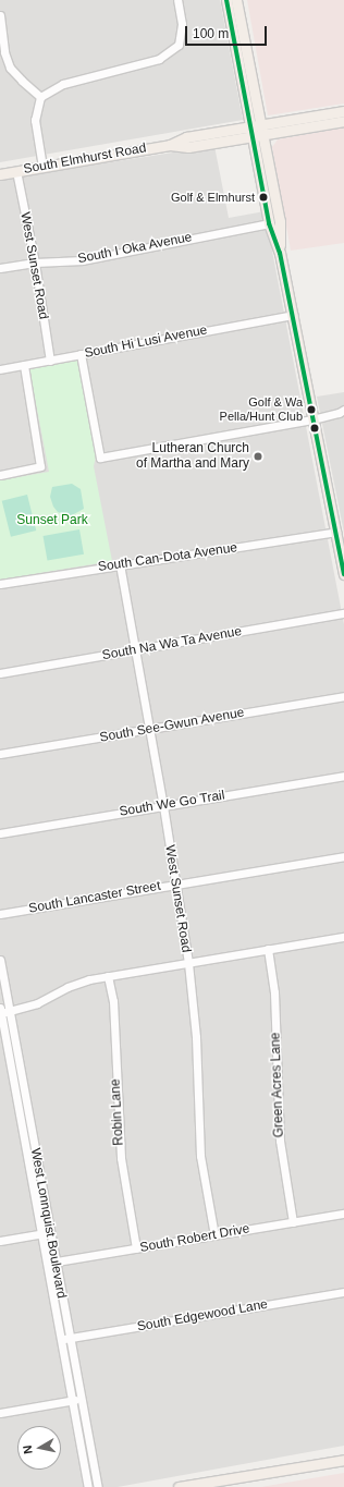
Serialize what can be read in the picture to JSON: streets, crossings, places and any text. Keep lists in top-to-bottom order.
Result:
{
  "streets": {
    "main road": ["South Elmhurst Road"],
    "street": [
      "South I Oka Avenue",
      "West Sunset Road",
      "South Hi Lusi Avenue",
      "South Can-Dota Avenue",
      "South Na Wa Ta Avenue",
      "South See-Gwun Avenue",
      "South We Go Trail",
      "South Lancaster Street",
      "Green Acres Lane",
      "Robin Lane",
      "West Lonnquist Boulevard",
      "South Robert Drive",
      "South Edgewood Lane"
    ]
  },
  "crossings": [
    ["South Elmhurst Road", "West Sunset Road"],
    ["South I Oka Avenue", "West Sunset Road"],
    ["West Sunset Road", "South Hi Lusi Avenue"],
    ["West Sunset Road", "South Can-Dota Avenue"],
    ["West Sunset Road", "South Na Wa Ta Avenue"],
    ["West Sunset Road", "South See-Gwun Avenue"],
    ["West Sunset Road", "South We Go Trail"],
    ["West Sunset Road", "South Lancaster Street"],
    ["West Sunset Road", "South Robert Drive"],
    ["Green Acres Lane", "South Robert Drive"],
    ["Robin Lane", "South Robert Drive"],
    ["West Lonnquist Boulevard", "South Robert Drive"],
    ["West Lonnquist Boulevard", "South Edgewood Lane"]
  ],
  "parks": ["Sunset Park"],
  "places": ["Golf & Elmhurst", "Golf & Wa Pella/Hunt Club", "Lutheran Church of Martha and Mary"],
  "scale_bar": "100 m",
  "north": "left"
}
